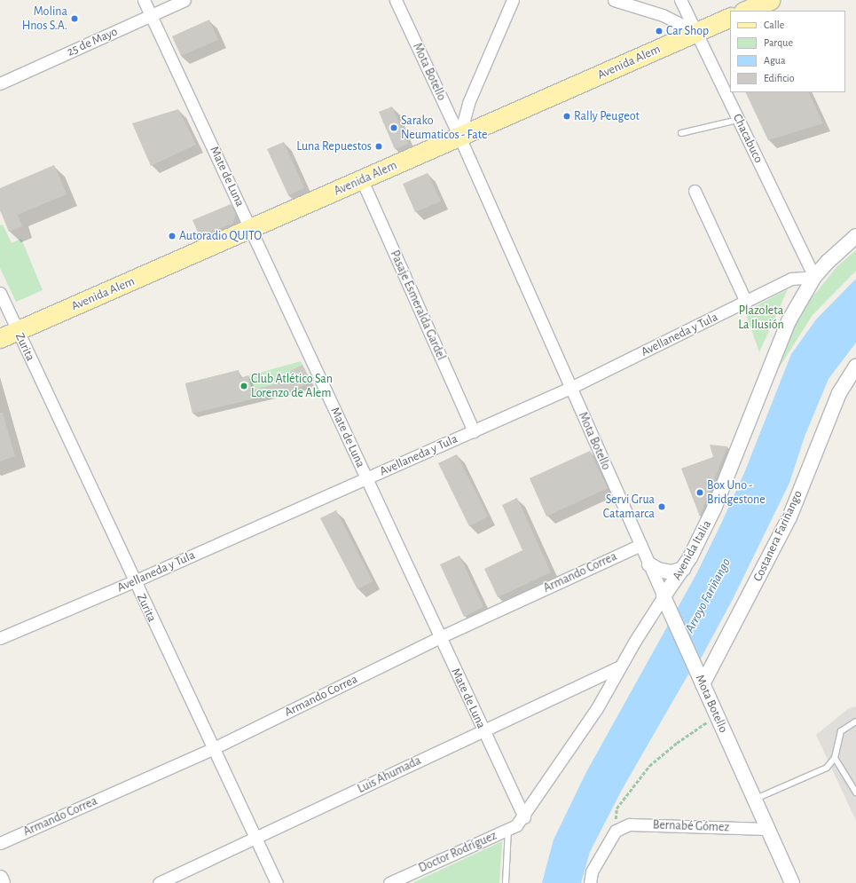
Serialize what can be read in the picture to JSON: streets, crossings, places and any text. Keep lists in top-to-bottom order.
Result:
{
  "streets": {
    "main road": ["Avenida Alem"],
    "street": [
      "25 de Mayo",
      "Mota Botello",
      "Chacabuco",
      "Mate de Luna",
      "Pasaje Esmeralda Gardel",
      "Avellaneda y Tula",
      "Zurita",
      "Costanera Fariñango",
      "Avenida Italia",
      "Armando Correa",
      "Luis Ahumada",
      "Bernabé Gómez",
      "Doctor Rodríguez"
    ]
  },
  "crossings": [
    ["25 de Mayo", "Mate de Luna"],
    ["Avenida Alem", "Mota Botello"],
    ["Avenida Alem", "Chacabuco"],
    ["Avenida Alem", "Mate de Luna"],
    ["Avenida Alem", "Pasaje Esmeralda Gardel"],
    ["Avenida Alem", "Zurita"],
    ["Mota Botello", "Avellaneda y Tula"],
    ["Mota Botello", "Costanera Fariñango"],
    ["Mota Botello", "Avenida Italia"],
    ["Mota Botello", "Armando Correa"],
    ["Mota Botello", "Bernabé Gómez"],
    ["Chacabuco", "Avellaneda y Tula"],
    ["Chacabuco", "Avenida Italia"],
    ["Mate de Luna", "Avellaneda y Tula"],
    ["Mate de Luna", "Avenida Italia"],
    ["Mate de Luna", "Armando Correa"],
    ["Mate de Luna", "Luis Ahumada"],
    ["Mate de Luna", "Doctor Rodríguez"],
    ["Pasaje Esmeralda Gardel", "Avellaneda y Tula"],
    ["Avellaneda y Tula", "Zurita"],
    ["Avellaneda y Tula", "Avenida Italia"],
    ["Zurita", "Armando Correa"],
    ["Zurita", "Luis Ahumada"],
    ["Avenida Italia", "Luis Ahumada"],
    ["Avenida Italia", "Doctor Rodríguez"]
  ],
  "water": ["Arroyo Fariñango"],
  "parks": ["Plazoleta La Ilusión"],
  "places": [
    "Molina Hnos S.A.",
    "Car Shop",
    "Rally Peugeot",
    "Sarako Neumaticos - Fate",
    "Luna Repuestos",
    "Autoradio QUITO",
    "Club Atlético San Lorenzo de Alem",
    "Box Uno - Bridgestone",
    "Servi Grua Catamarca"
  ],
  "legend": [
    "Calle",
    "Parque",
    "Agua",
    "Edificio"
  ]
}
